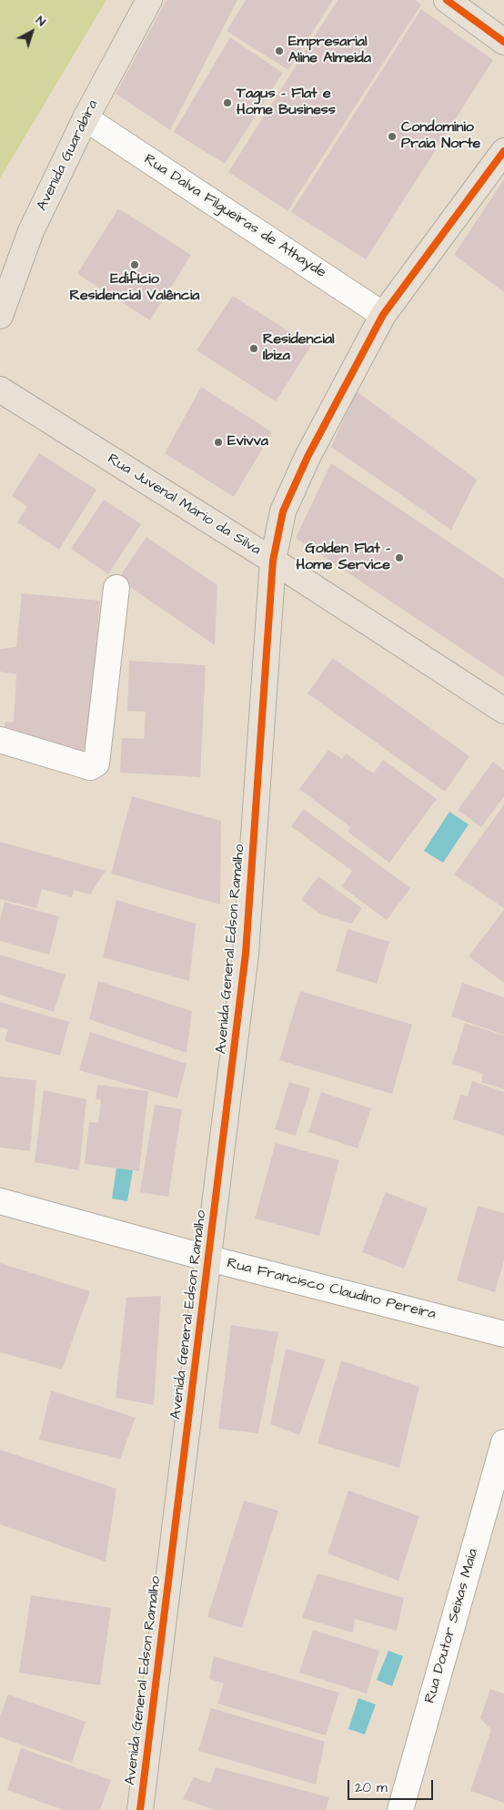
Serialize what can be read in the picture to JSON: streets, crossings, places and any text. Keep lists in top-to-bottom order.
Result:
{
  "streets": {
    "main road": ["Avenida Guarabira", "Rua Juvenal Mário da Silva", "Avenida General Edson Ramalho"],
    "street": ["Rua Dalva Filgueiras de Athayde", "Rua Francisco Claudino Pereira", "Rua Doutor Seixas Maia"]
  },
  "crossings": [
    ["Avenida Guarabira", "Rua Dalva Filgueiras de Athayde"],
    ["Rua Dalva Filgueiras de Athayde", "Avenida General Edson Ramalho"],
    ["Rua Juvenal Mário da Silva", "Avenida General Edson Ramalho"],
    ["Avenida General Edson Ramalho", "Rua Francisco Claudino Pereira"]
  ],
  "places": [
    "Empresarial Aline Almeida",
    "Tagus - Flat e Home Business",
    "Condominio Praia Norte",
    "Edifício Residencial Valência",
    "Residencial Ibiza",
    "Evivva",
    "Golden Flat - Home Service"
  ],
  "scale_bar": "20 m",
  "north": "top right"
}
